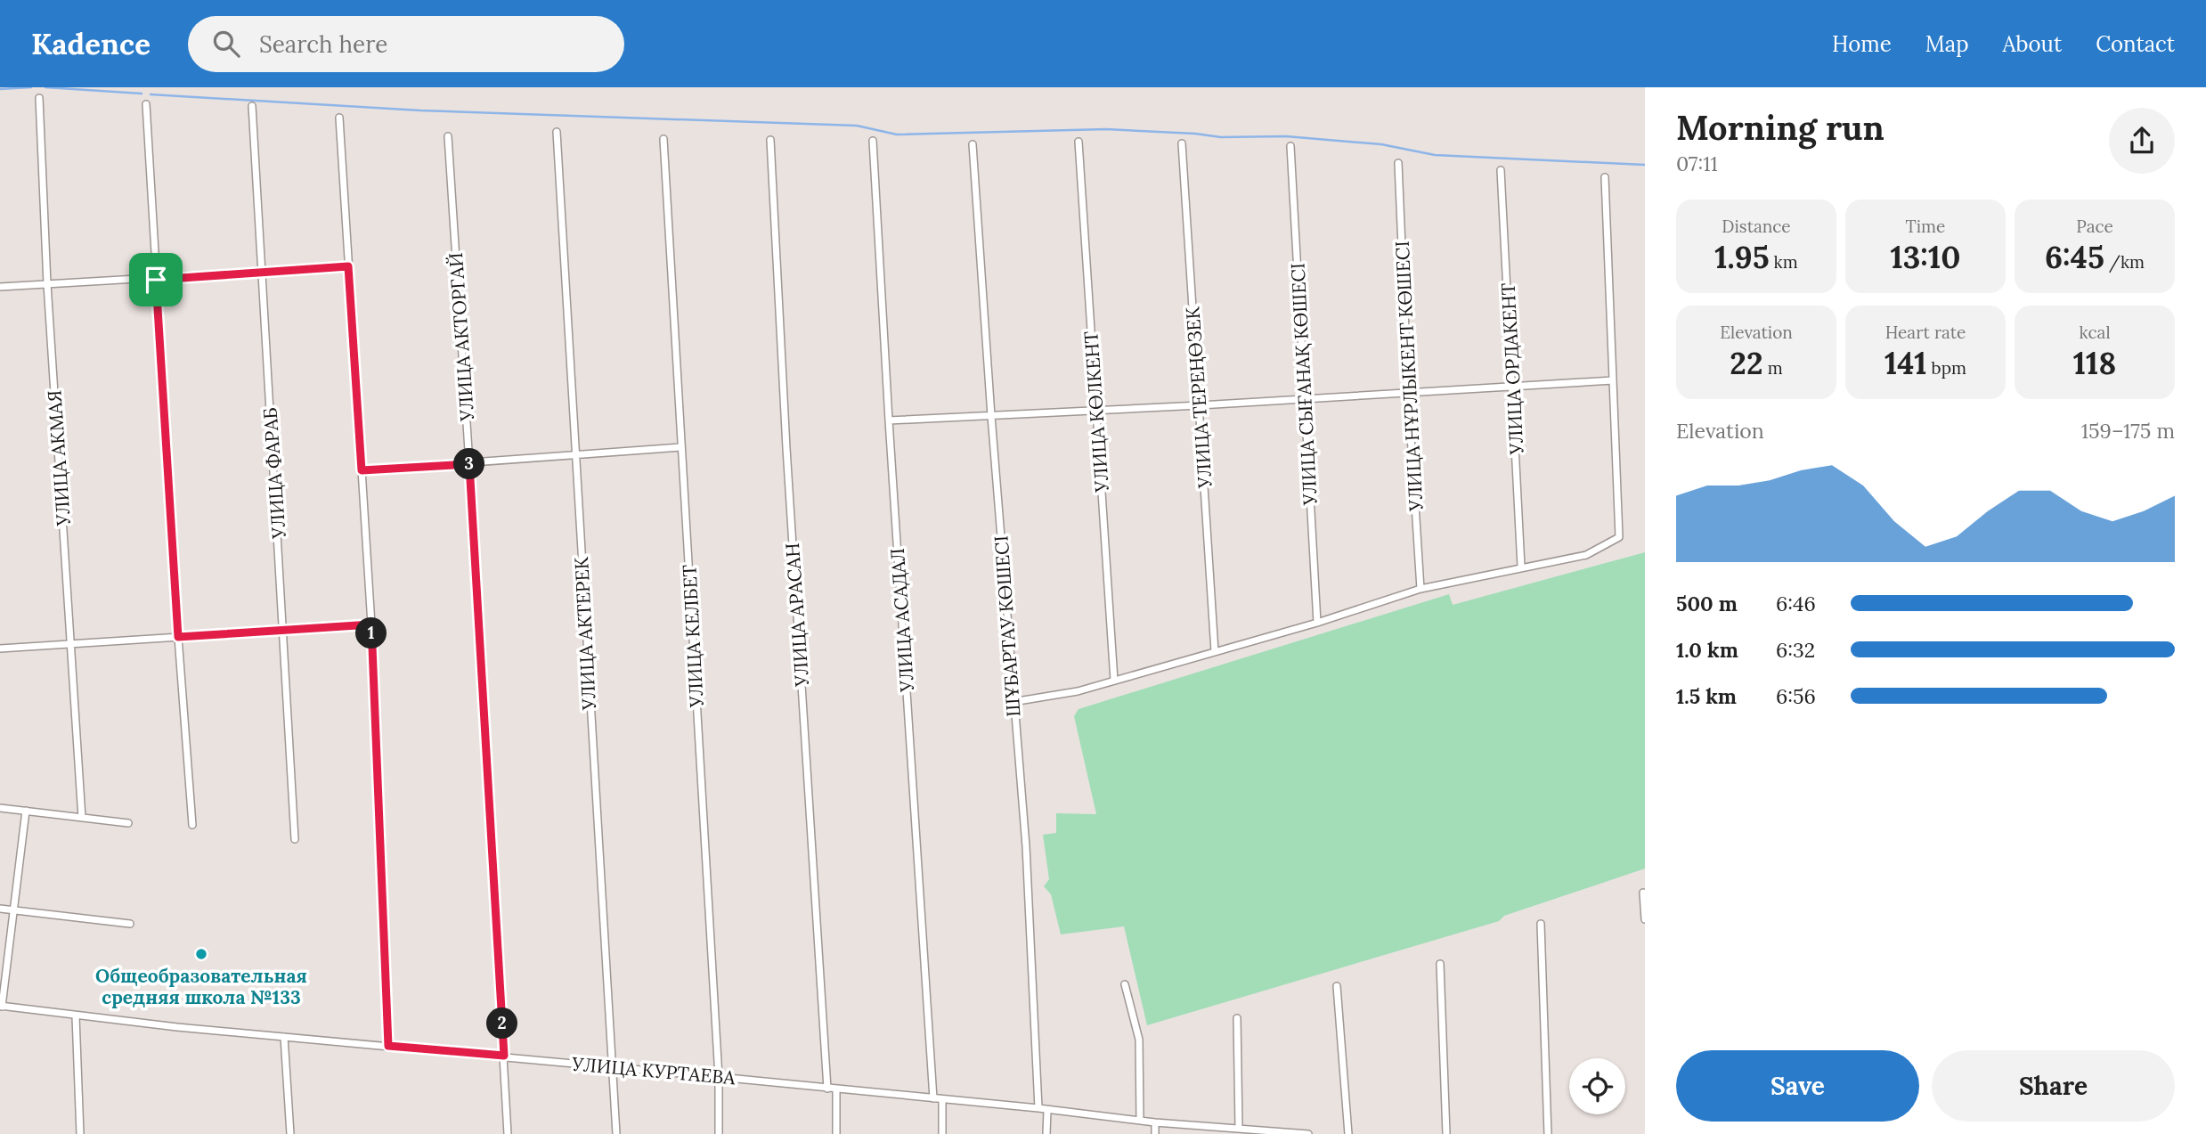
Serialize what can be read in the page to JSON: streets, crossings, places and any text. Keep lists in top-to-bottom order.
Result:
{
  "streets": {
    "street": [
      "УЛИЦА АКТОРГАЙ",
      "УЛИЦА ОРДАКЕНТ",
      "УЛИЦА НҰРЛЫКЕНТ КӨШЕСІ",
      "УЛИЦА СЫҒАНАҚ КӨШЕСІ",
      "УЛИЦА ТЕРЕҢӨЗЕК",
      "УЛИЦА КӨЛКЕНТ",
      "УЛИЦА АКМАЯ",
      "УЛИЦА ФАРАБ",
      "УЛИЦА АРАСАН",
      "УЛИЦА АСАДАЛ",
      "ШҰБАРТАУ КӨШЕСІ",
      "УЛИЦА АКТЕРЕК",
      "УЛИЦА КЕЛБЕТ",
      "УЛИЦА КУРТАЕВА"
    ]
  },
  "crossings": [
    ["УЛИЦА АКТОРГАЙ", "УЛИЦА КУРТАЕВА"],
    ["УЛИЦА АРАСАН", "УЛИЦА КУРТАЕВА"],
    ["УЛИЦА АСАДАЛ", "УЛИЦА КУРТАЕВА"],
    ["ШҰБАРТАУ КӨШЕСІ", "УЛИЦА КУРТАЕВА"],
    ["УЛИЦА АКТЕРЕК", "УЛИЦА КУРТАЕВА"],
    ["УЛИЦА КЕЛБЕТ", "УЛИЦА КУРТАЕВА"]
  ],
  "places": ["Общеобразовательная средняя школа №133"],
  "page": {
    "header": "Kadence",
    "search": "Search here",
    "nav": [
      "Home",
      "Map",
      "About",
      "Contact"
    ],
    "heading": ["Morning run", "07:11"],
    "stats": [
      ["Distance", "1.95 km"],
      ["Time", "13:10"],
      ["Pace", "6:45 /km"],
      ["Elevation", "22 m"],
      ["Heart rate", "141 bpm"],
      ["kcal", "118"]
    ],
    "chart": ["Elevation", "159–175 m"],
    "pins": ["3", "1", "2"],
    "list": [
      {
        "name": "500 m",
        "note": "6:46"
      },
      {
        "name": "1.0 km",
        "note": "6:32"
      },
      {
        "name": "1.5 km",
        "note": "6:56"
      }
    ],
    "buttons": ["Save", "Share"]
  }
}
